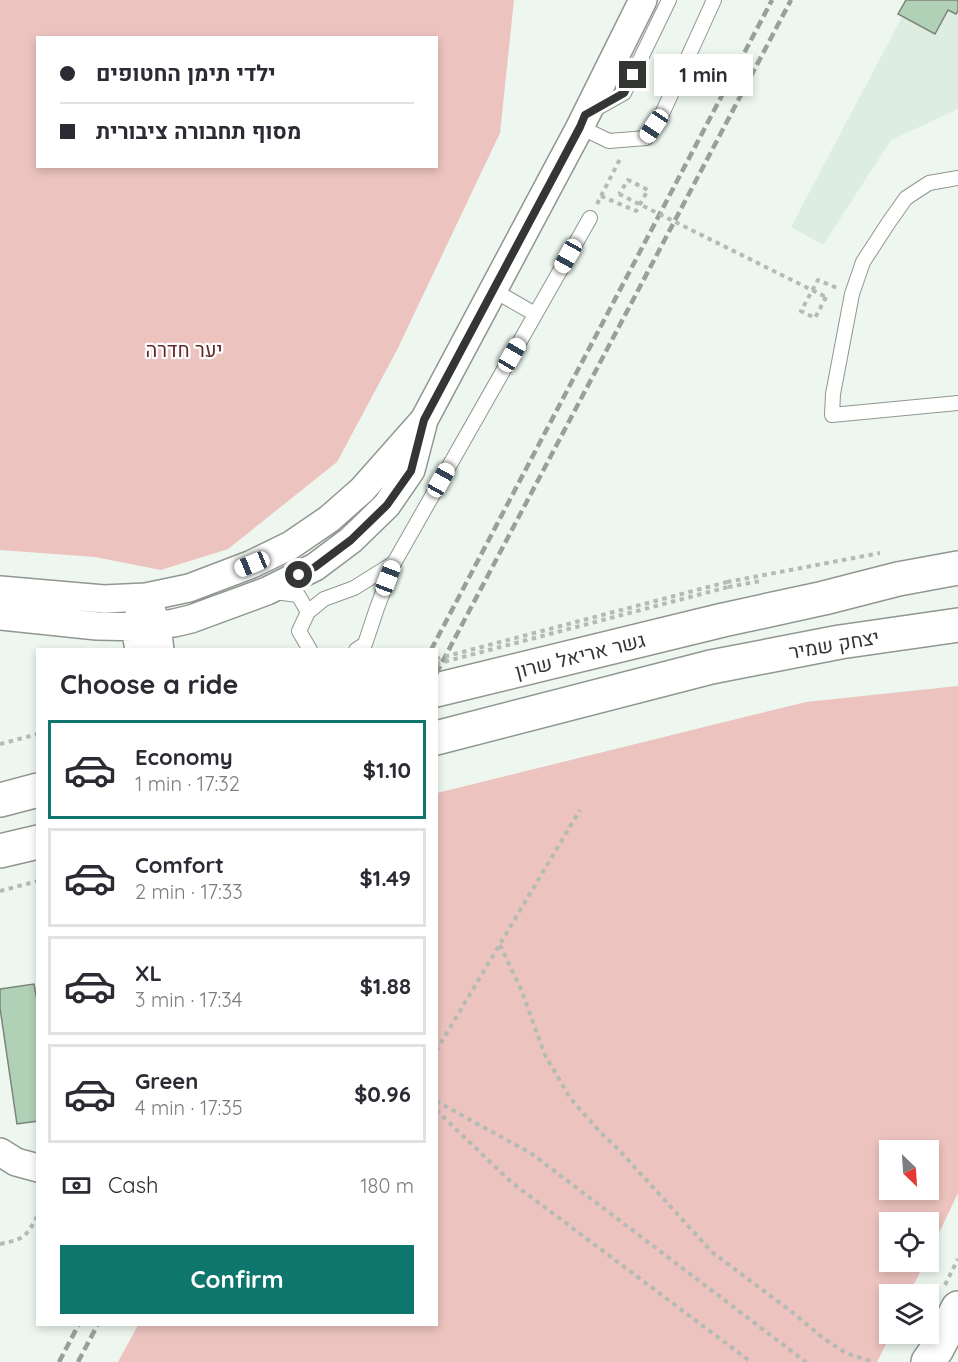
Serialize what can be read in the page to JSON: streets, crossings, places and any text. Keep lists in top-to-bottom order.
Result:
{
  "streets": {
    "main road": ["יצחק שמיר", "גשר אריאל שרון"]
  },
  "parks": ["יער חדרה"],
  "north": "bottom right",
  "page": {
    "banner": ["ילדי תימן החטופים", "מסוף תחבורה ציבורית"],
    "bubble": "1 min",
    "heading": "Choose a ride",
    "list": [
      {
        "name": "Economy",
        "note": "1 min · 17:32",
        "value": "$1.10"
      },
      {
        "name": "Comfort",
        "note": "2 min · 17:33",
        "value": "$1.49"
      },
      {
        "name": "XL",
        "note": "3 min · 17:34",
        "value": "$1.88"
      },
      {
        "name": "Green",
        "note": "4 min · 17:35",
        "value": "$0.96"
      }
    ],
    "pay": ["Cash", "180 m"],
    "buttons": "Confirm"
  }
}
